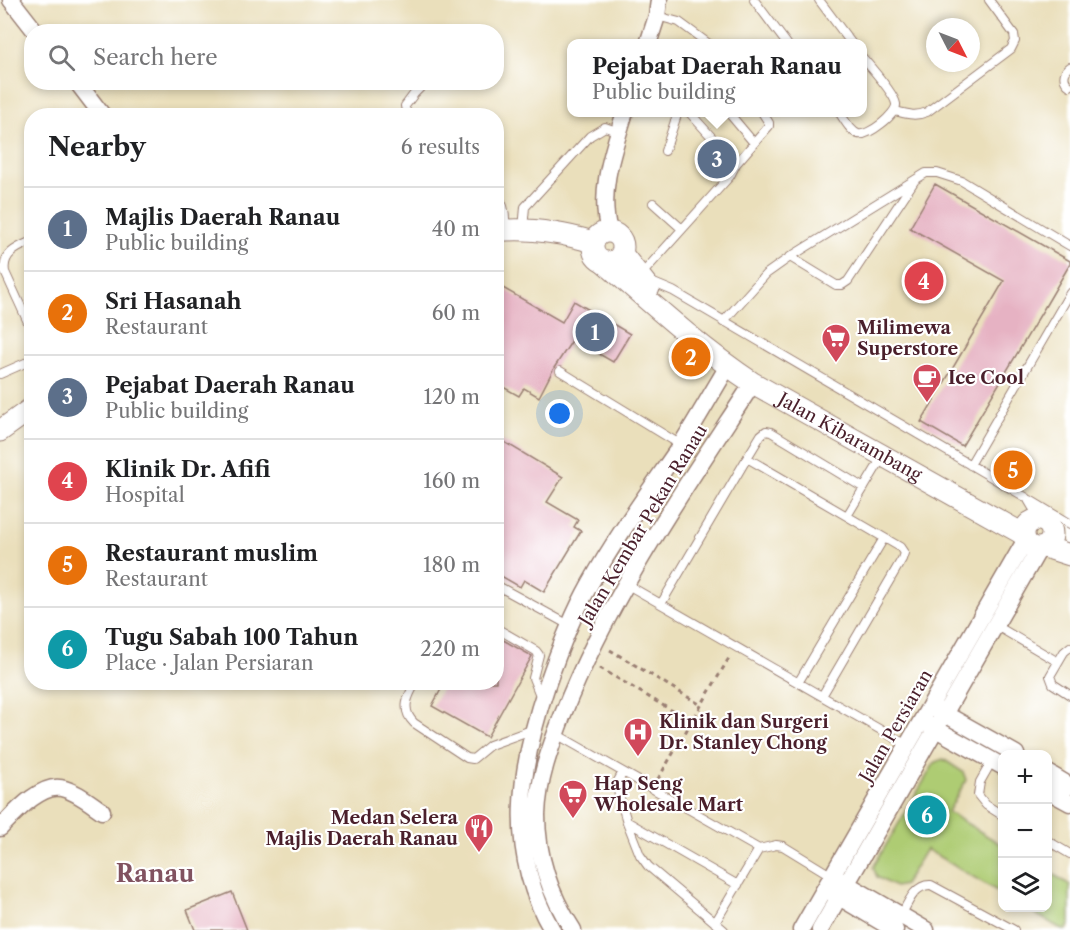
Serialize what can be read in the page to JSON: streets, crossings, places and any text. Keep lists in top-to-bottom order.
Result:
{
  "streets": {
    "street": ["Jalan Kibarambang", "Jalan Kembar Pekan Ranau", "Jalan Persiaran"]
  },
  "crossings": [
    ["Jalan Kibarambang", "Jalan Kembar Pekan Ranau"],
    ["Jalan Kibarambang", "Jalan Persiaran"]
  ],
  "districts": ["Ranau"],
  "places": {
    "supermarket": ["Milimewa Superstore", "Hap Seng Wholesale Mart"],
    "cafe": ["Ice Cool"],
    "hospital": ["Klinik dan Surgeri Dr. Stanley Chong"],
    "restaurant": ["Medan Selera Majlis Daerah Ranau"]
  },
  "north": "bottom right",
  "page": {
    "search": "Search here",
    "popup": ["Pejabat Daerah Ranau", "Public building"],
    "heading": ["Nearby", "6 results"],
    "pins": [
      "3",
      "4",
      "1",
      "2",
      "5",
      "6"
    ],
    "list": [
      {
        "mark": "1",
        "name": "Majlis Daerah Ranau",
        "note": "Public building",
        "value": "40 m"
      },
      {
        "mark": "2",
        "name": "Sri Hasanah",
        "note": "Restaurant",
        "value": "60 m"
      },
      {
        "mark": "3",
        "name": "Pejabat Daerah Ranau",
        "note": "Public building",
        "value": "120 m"
      },
      {
        "mark": "4",
        "name": "Klinik Dr. Afifi",
        "note": "Hospital",
        "value": "160 m"
      },
      {
        "mark": "5",
        "name": "Restaurant muslim",
        "note": "Restaurant",
        "value": "180 m"
      },
      {
        "mark": "6",
        "name": "Tugu Sabah 100 Tahun",
        "note": "Place · Jalan Persiaran",
        "value": "220 m"
      }
    ],
    "map_buttons": ["+", "−"]
  }
}
